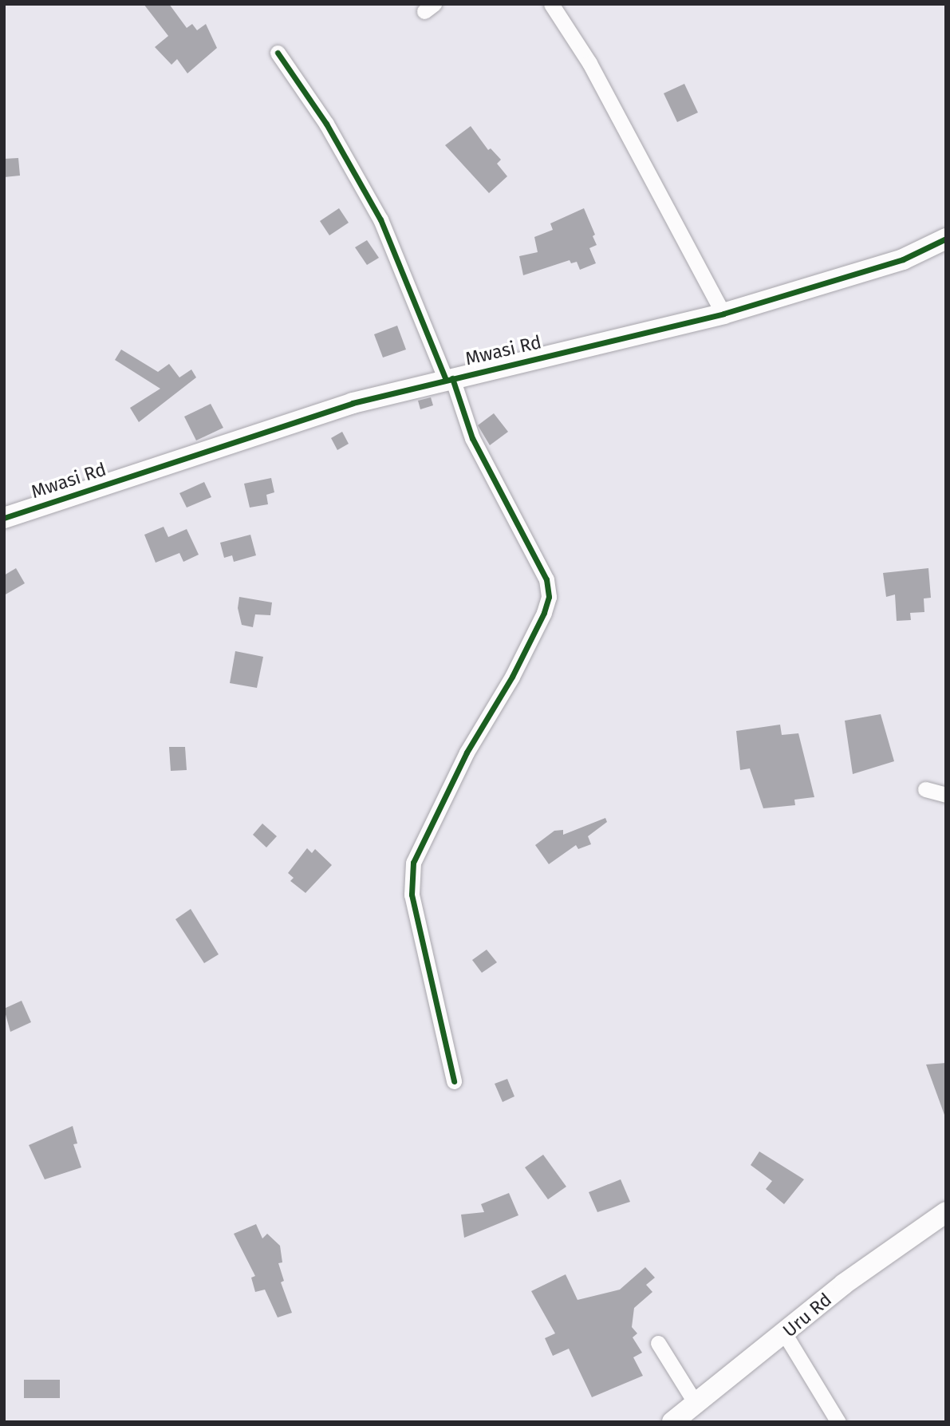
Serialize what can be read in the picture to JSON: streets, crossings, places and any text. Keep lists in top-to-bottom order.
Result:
{
  "streets": {
    "street": ["Mwasi Rd", "Uru Rd"]
  }
}
